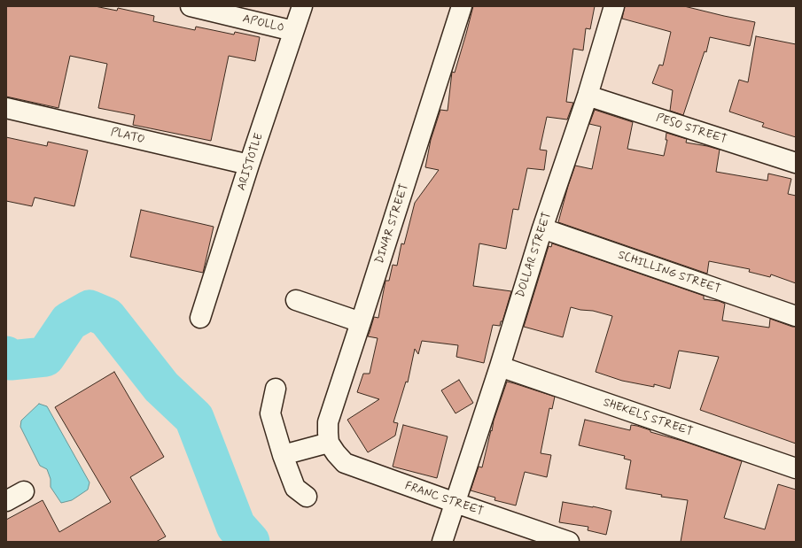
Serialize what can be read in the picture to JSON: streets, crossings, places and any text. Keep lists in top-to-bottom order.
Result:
{
  "streets": {
    "street": [
      "APOLLO",
      "PESO STREET",
      "PLATO",
      "ARISTOTLE",
      "DINAR STREET",
      "DOLLAR STREET",
      "SCHILLING STREET",
      "SHEKELS STREET",
      "FRANC STREET"
    ]
  },
  "crossings": [
    ["APOLLO", "ARISTOTLE"],
    ["PESO STREET", "DOLLAR STREET"],
    ["PLATO", "ARISTOTLE"],
    ["DINAR STREET", "FRANC STREET"],
    ["DOLLAR STREET", "SCHILLING STREET"],
    ["DOLLAR STREET", "SHEKELS STREET"],
    ["DOLLAR STREET", "FRANC STREET"]
  ]
}
